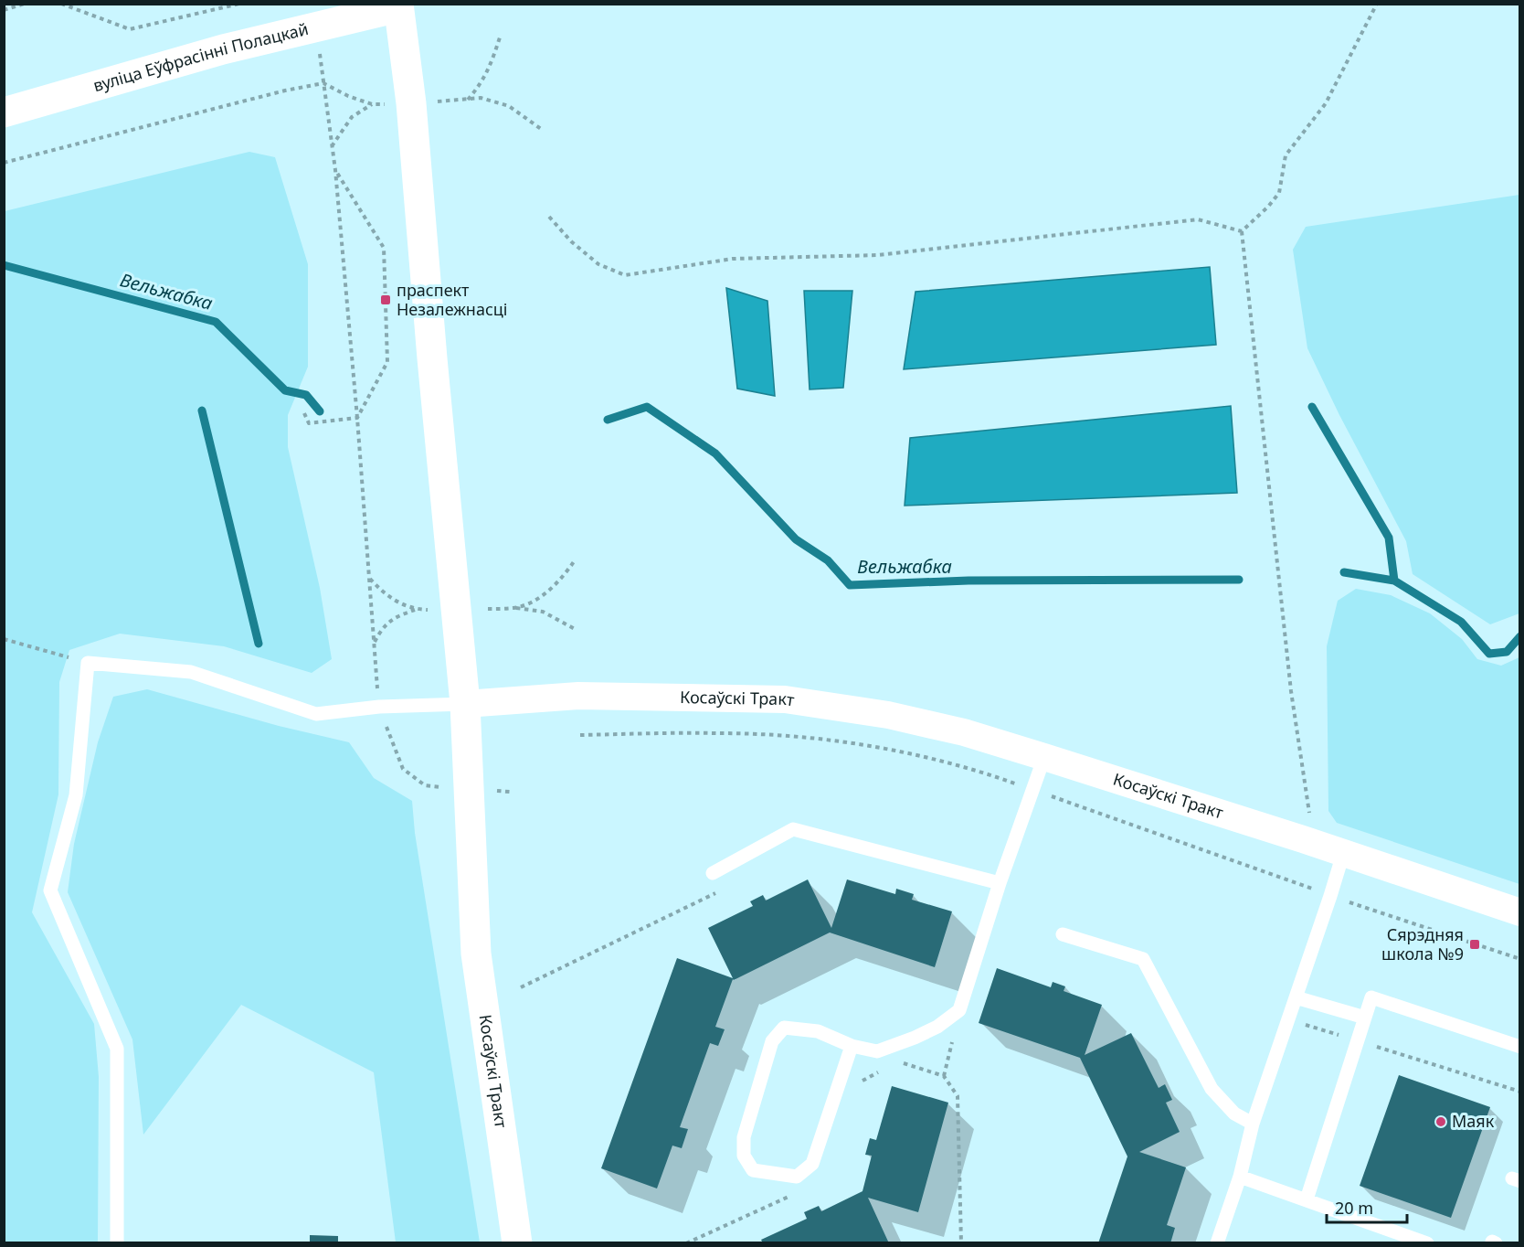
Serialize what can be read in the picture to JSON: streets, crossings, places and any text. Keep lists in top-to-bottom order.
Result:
{
  "streets": {
    "main road": ["вуліца Еўфрасінні Полацкай", "Косаўскі Тракт"]
  },
  "water": ["Вельжабка"],
  "places": {
    "transit": ["праспект Незалежнасці", "Сярэдняя школа №9"],
    "other": ["Маяк"]
  },
  "scale_bar": "20 m"
}
